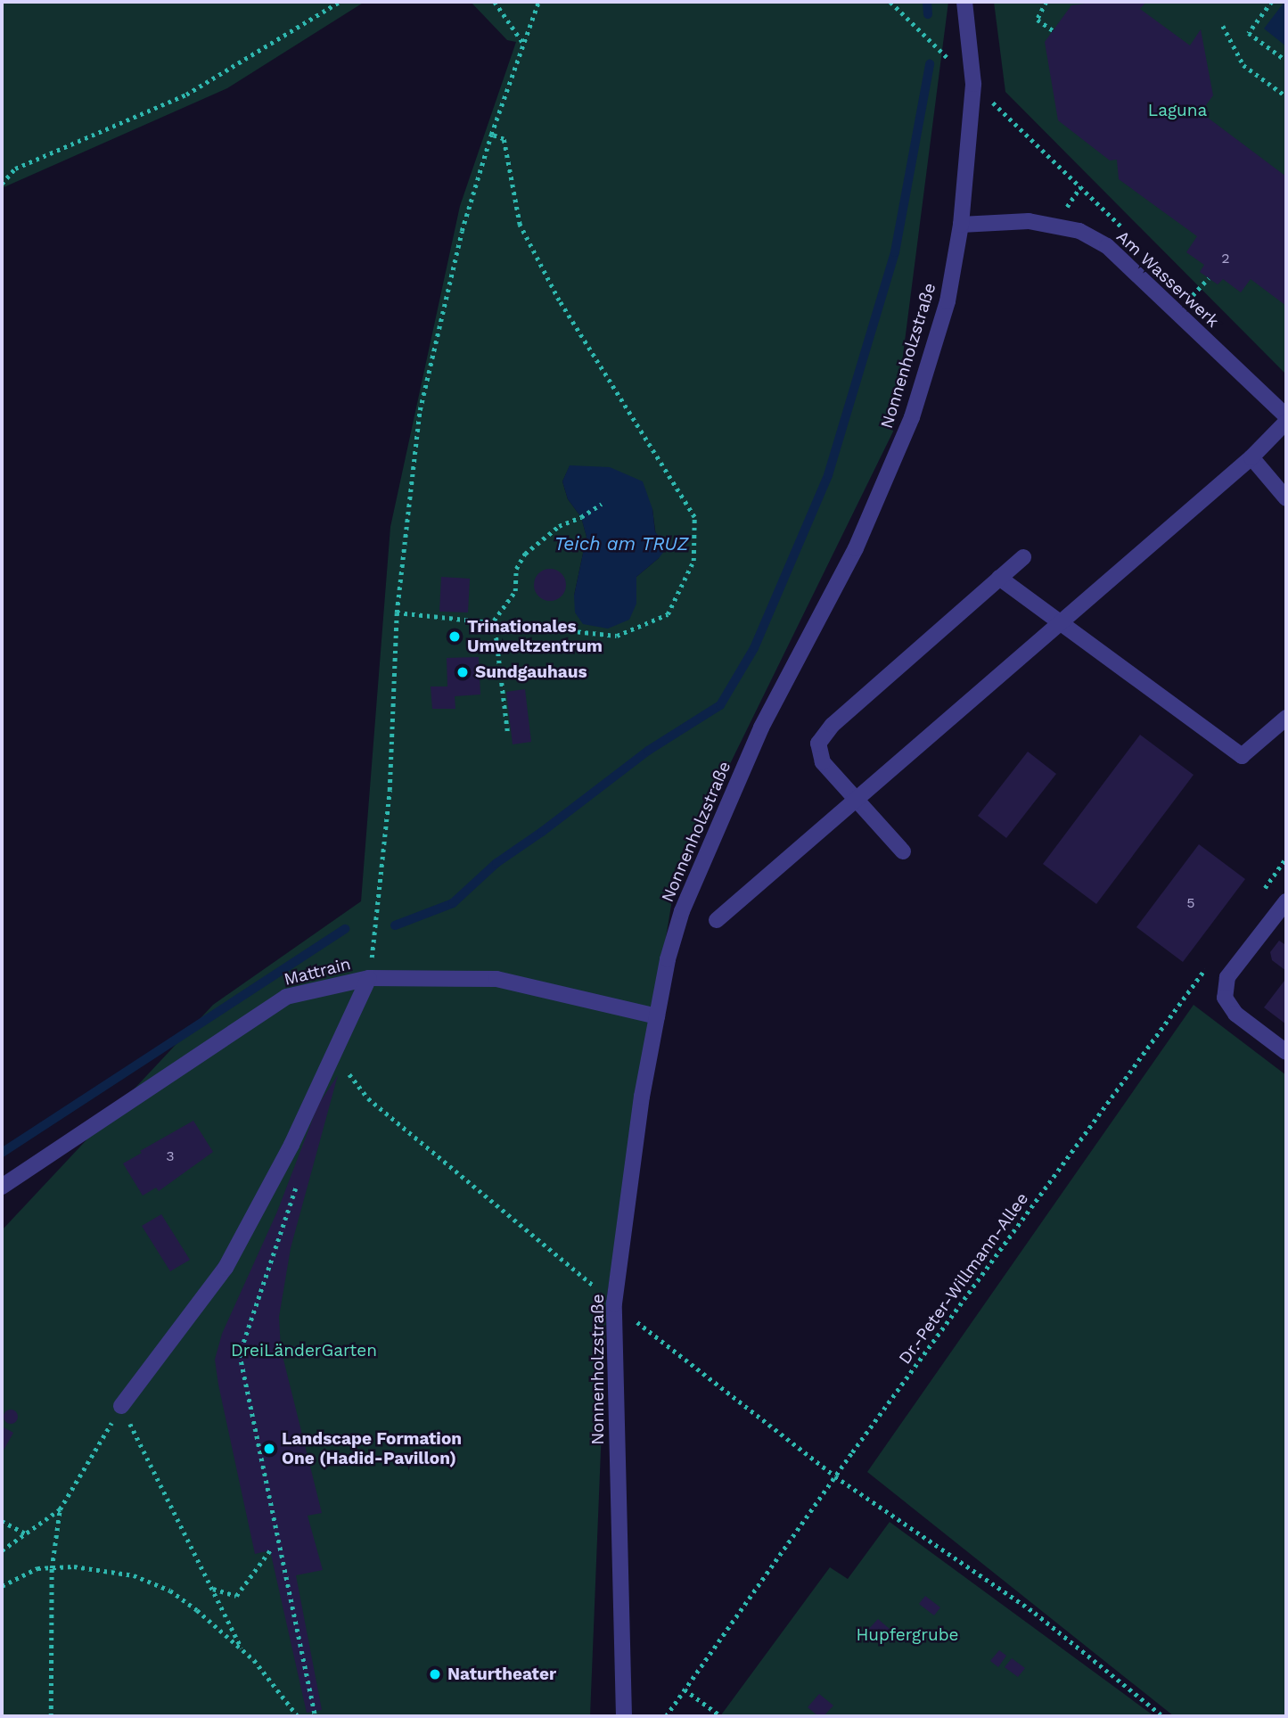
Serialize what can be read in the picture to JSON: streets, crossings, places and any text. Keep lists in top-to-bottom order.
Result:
{
  "streets": {
    "street": ["Am Wasserwerk", "Nonnenholzstraße", "Mattrain"],
    "path": ["Dr.-Peter-Willmann-Allee"]
  },
  "crossings": [
    ["Am Wasserwerk", "Nonnenholzstraße"],
    ["Nonnenholzstraße", "Mattrain"]
  ],
  "water": ["Teich am TRUZ"],
  "parks": ["Laguna", "DreiLänderGarten", "Hupfergrube"],
  "places": [
    "Trinationales Umweltzentrum",
    "Sundgauhaus",
    "Landscape Formation One (Hadid-Pavillon)",
    "Naturtheater"
  ],
  "house_numbers": ["2", "5", "3"]
}
